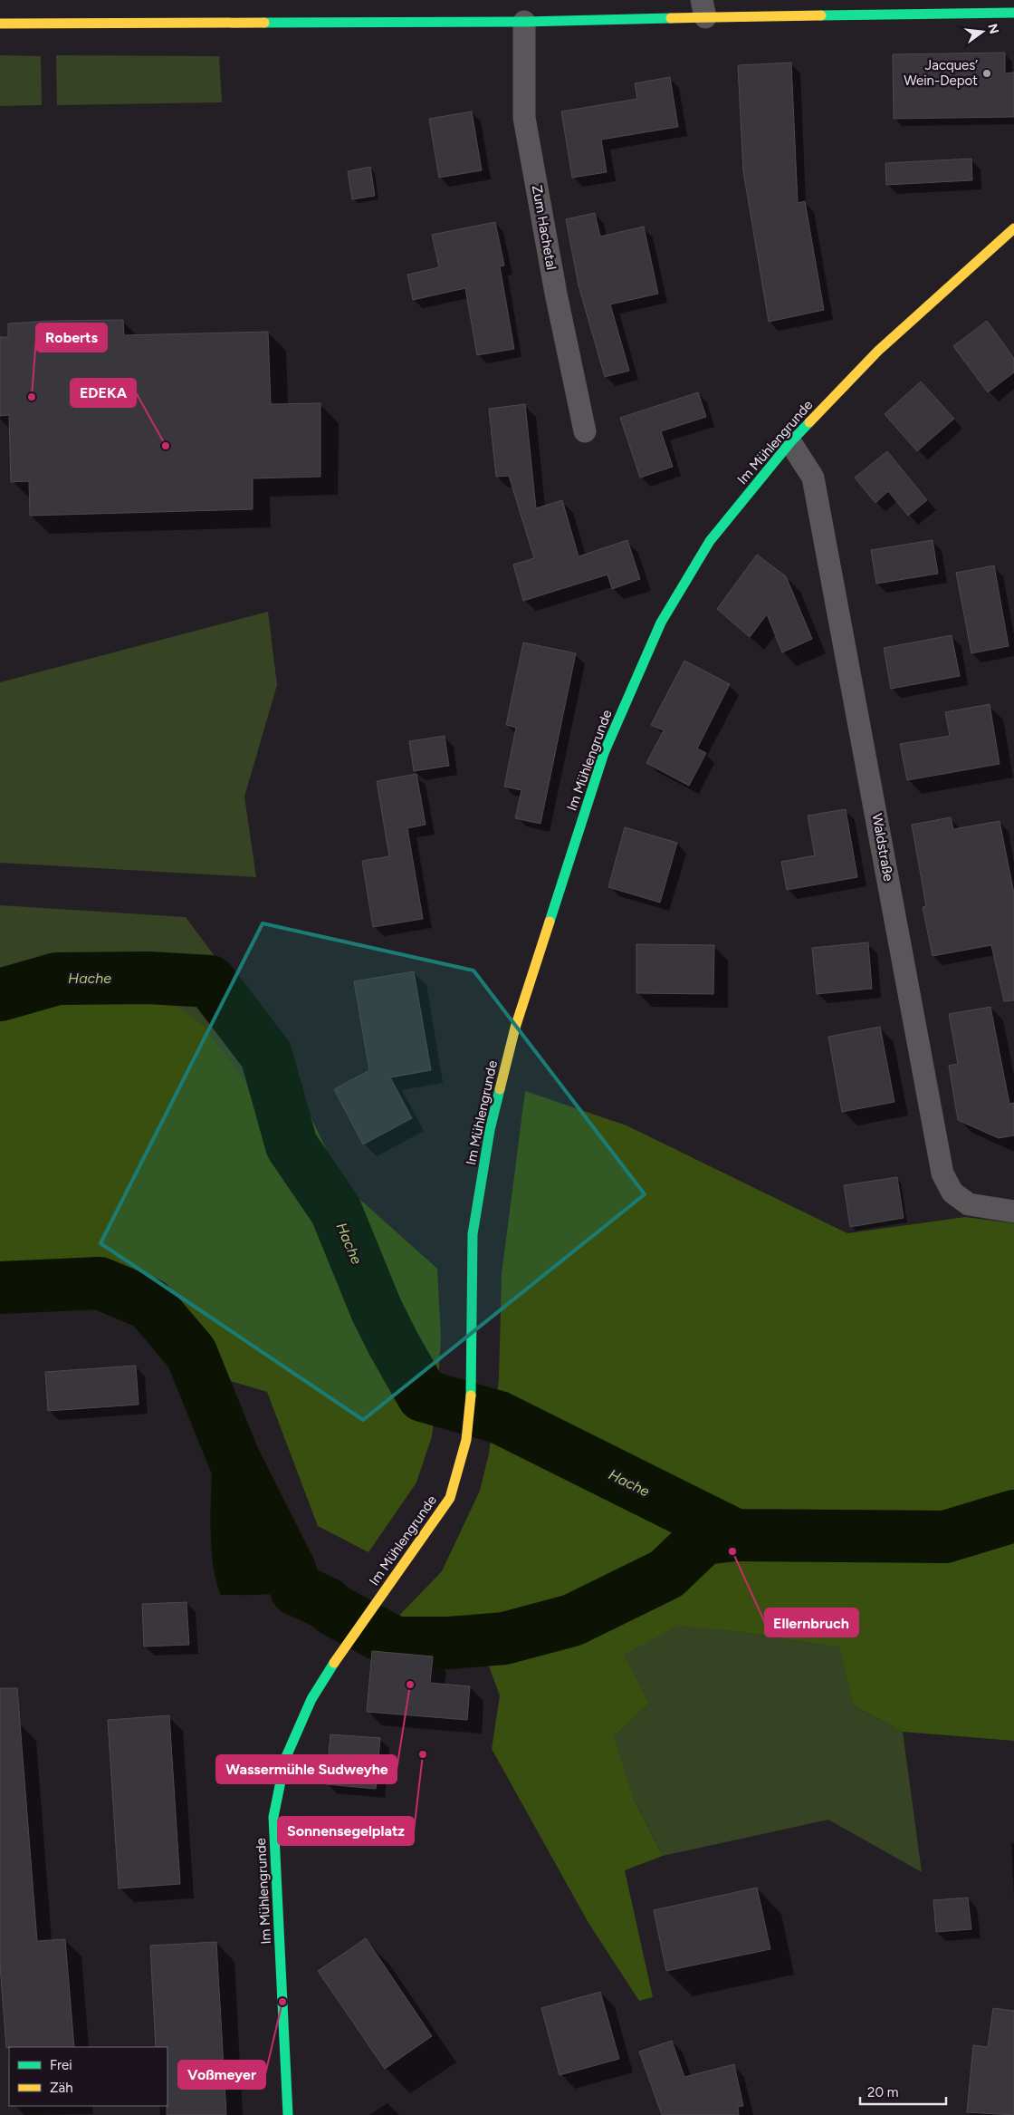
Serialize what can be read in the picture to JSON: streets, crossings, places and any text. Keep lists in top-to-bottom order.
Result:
{
  "streets": {
    "main road": ["Im Mühlengrunde"],
    "street": ["Zum Hachetal", "Waldstraße"]
  },
  "crossings": [
    ["Im Mühlengrunde", "Waldstraße"]
  ],
  "water": ["Hache"],
  "places": [
    "Jacques’ Wein-Depot",
    "Roberts",
    "EDEKA",
    "Ellernbruch",
    "Wassermühle Sudweyhe",
    "Sonnensegelplatz",
    "Voßmeyer"
  ],
  "legend": ["Frei", "Zäh"],
  "scale_bar": "20 m",
  "north": "right"
}
